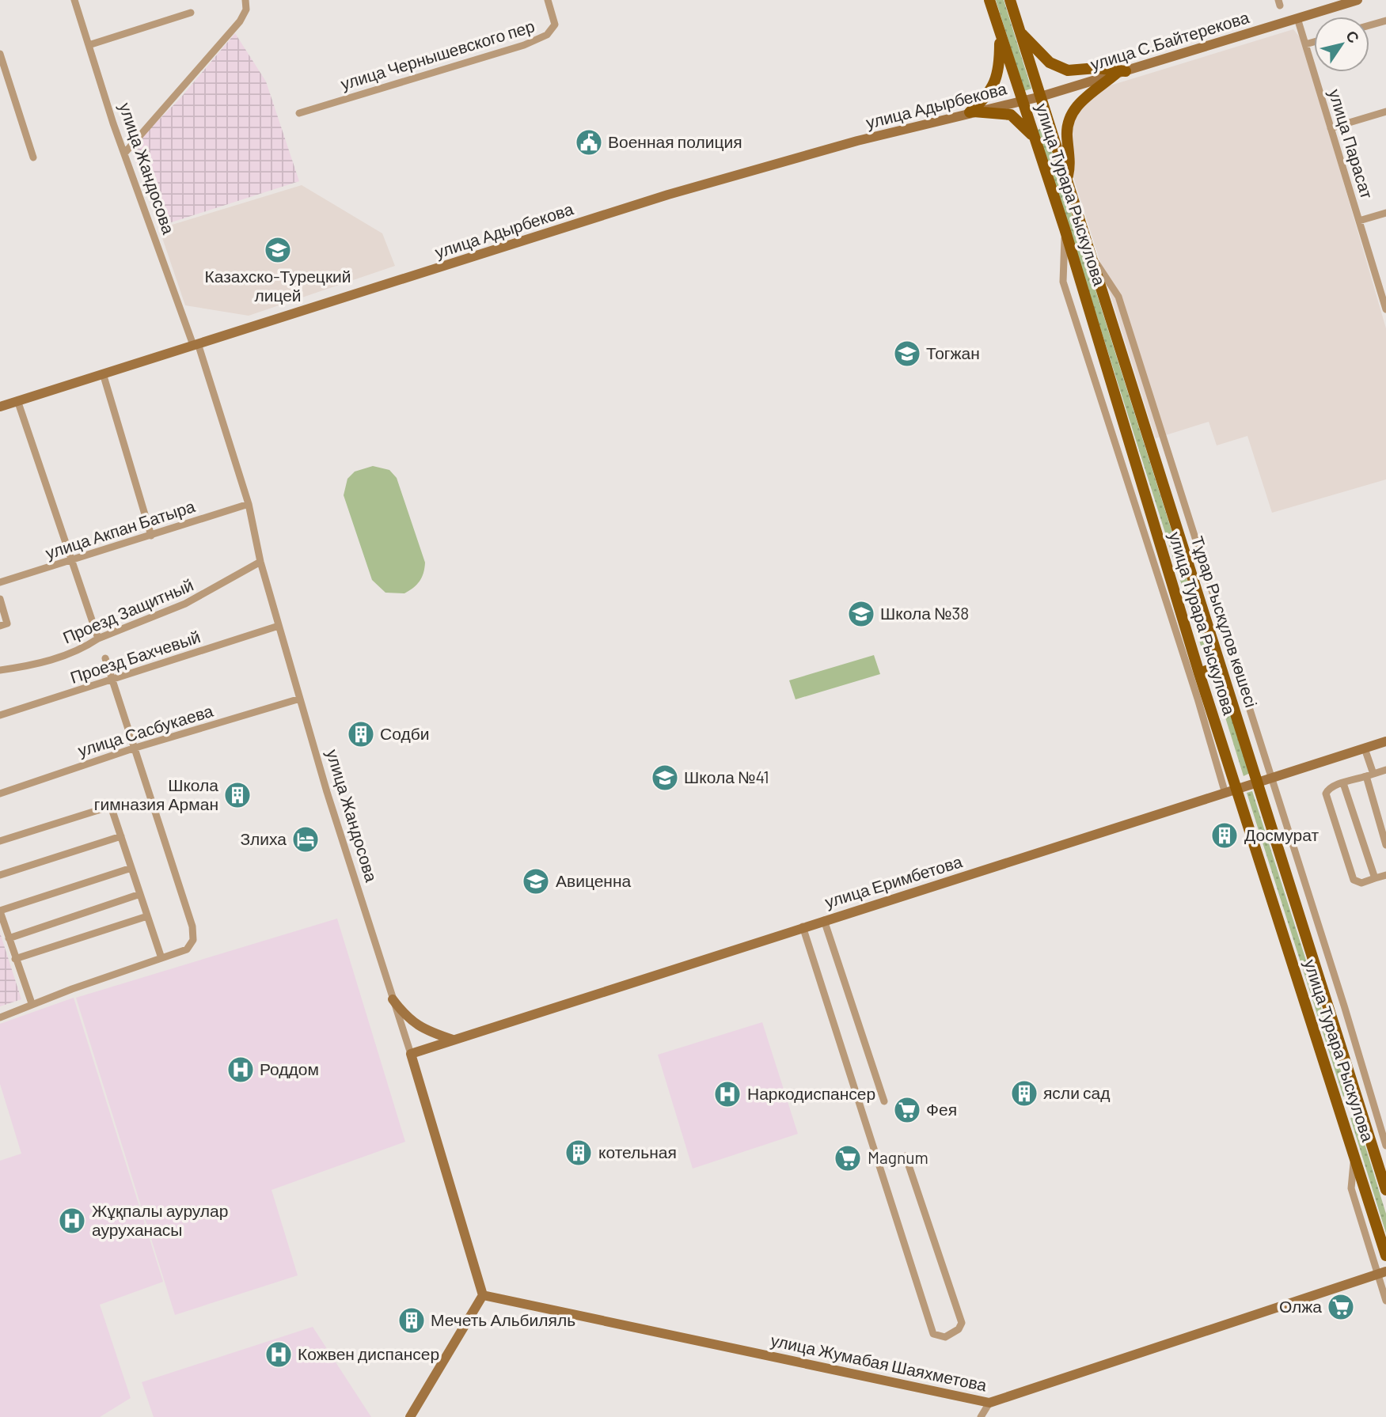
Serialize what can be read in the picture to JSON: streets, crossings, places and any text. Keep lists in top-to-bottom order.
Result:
{
  "streets": {
    "main road": ["улица Турара Рыскулова", "Тұрар Рыскұлов көшесі"],
    "street": [
      "улица С.Байтерекова",
      "улица Чернышевского пер",
      "улица Адырбекова",
      "улица Парасат",
      "улица Жандосова",
      "улица Акпан Батыра",
      "Проезд Защитный",
      "Проезд Бахчевый",
      "улица Сасбукаева",
      "улица Еримбетова",
      "улица Жумабая Шаяхметова"
    ]
  },
  "crossings": [
    ["улица С.Байтерекова", "улица Адырбекова"],
    ["улица С.Байтерекова", "улица Парасат"],
    ["улица С.Байтерекова", "улица Турара Рыскулова"],
    ["улица С.Байтерекова", "Тұрар Рыскұлов көшесі"],
    ["улица Адырбекова", "улица Жандосова"],
    ["улица Адырбекова", "улица Турара Рыскулова"],
    ["улица Жандосова", "улица Акпан Батыра"],
    ["улица Жандосова", "Проезд Защитный"],
    ["улица Жандосова", "Проезд Бахчевый"],
    ["улица Жандосова", "улица Сасбукаева"],
    ["улица Жандосова", "улица Еримбетова"],
    ["улица Жандосова", "улица Жумабая Шаяхметова"],
    ["улица Турара Рыскулова", "улица Еримбетова"],
    ["Тұрар Рыскұлов көшесі", "улица Еримбетова"]
  ],
  "places": {
    "public building": ["Военная полиция"],
    "school or university": [
      "Казахско-Турецкий лицей",
      "Тогжан",
      "Школа №38",
      "Школа №41",
      "Авиценна"
    ],
    "building": [
      "Содби",
      "Школа гимназия Арман",
      "Досмурат",
      "ясли сад",
      "котельная",
      "Мечеть Альбиляль"
    ],
    "hotel": ["Злиха"],
    "hospital": [
      "Роддом",
      "Наркодиспансер",
      "Жұқпалы аурулар ауруханасы",
      "Кожвен диспансер"
    ],
    "supermarket": ["Фея", "Magnum", "Олжа"]
  },
  "north": "top right"
}
